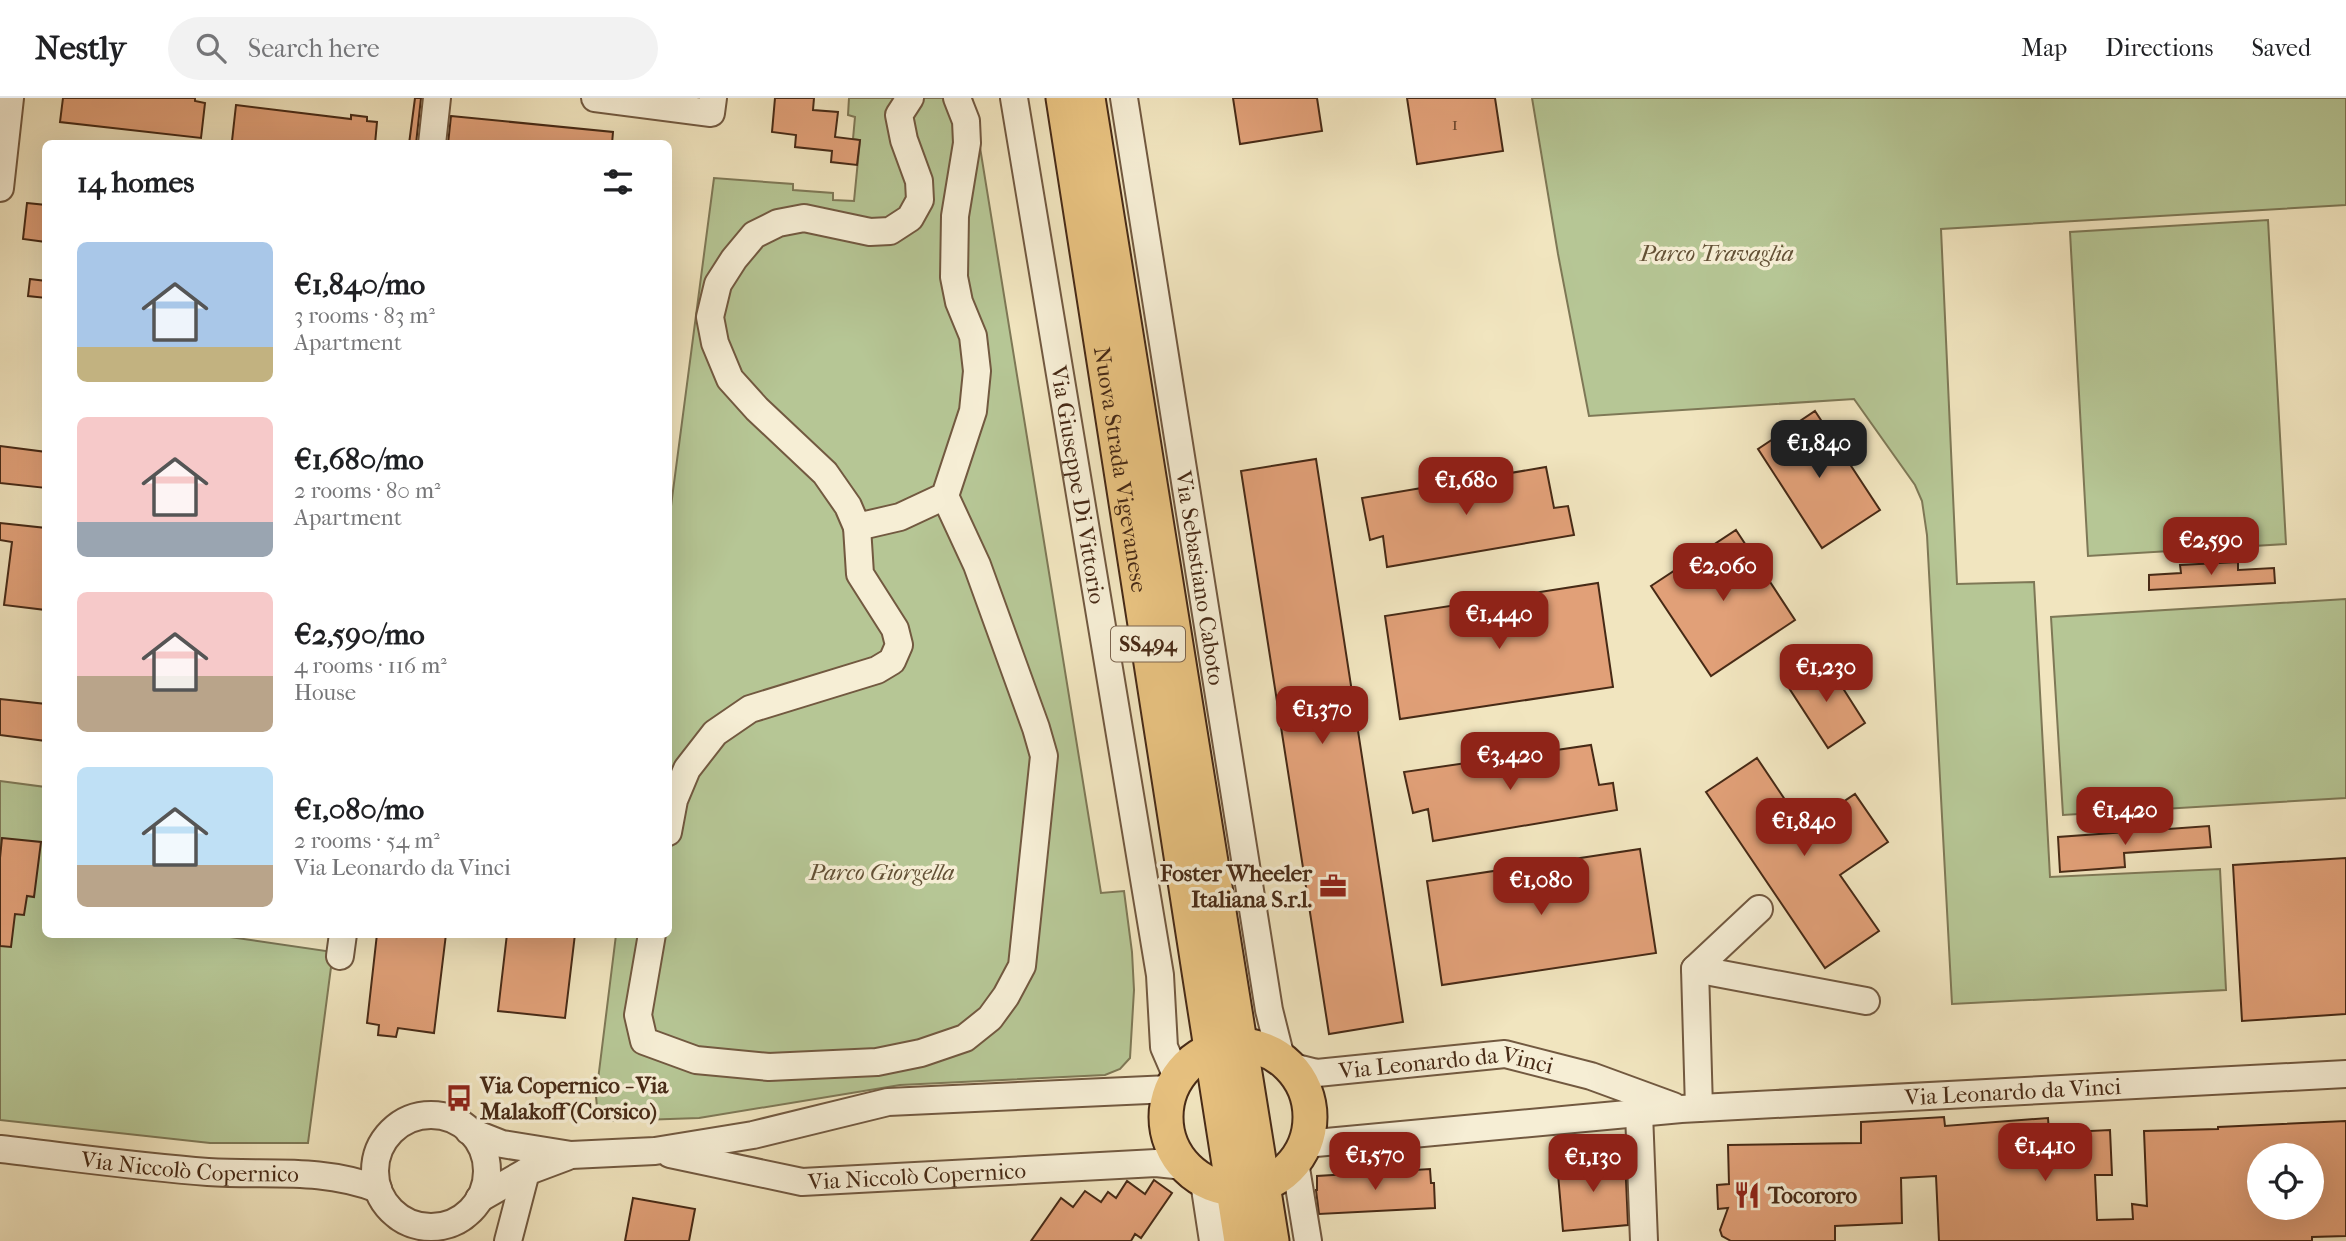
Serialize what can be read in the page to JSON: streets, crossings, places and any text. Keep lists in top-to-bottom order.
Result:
{
  "streets": {
    "main road": ["Nuova Strada Vigevanese", "SS494"],
    "street": [
      "Via Giuseppe Di Vittorio",
      "Via Sebastiano Caboto",
      "Via Leonardo da Vinci",
      "Via Niccolò Copernico"
    ]
  },
  "crossings": [
    ["Nuova Strada Vigevanese", "Via Giuseppe Di Vittorio"],
    ["Nuova Strada Vigevanese", "Via Niccolò Copernico"],
    ["Via Giuseppe Di Vittorio", "Via Niccolò Copernico"],
    ["Via Sebastiano Caboto", "Via Leonardo da Vinci"]
  ],
  "parks": ["Parco Travaglia", "Parco Giorgella"],
  "places": {
    "office": ["Foster Wheeler Italiana S.r.l."],
    "bus stop": ["Via Copernico - Via Malakoff (Corsico)"],
    "restaurant": ["Tocororo"]
  },
  "house_numbers": ["1"],
  "page": {
    "header": "Nestly",
    "search": "Search here",
    "nav": ["Map", "Directions", "Saved"],
    "heading": "14 homes",
    "list": [
      {
        "name": "€1,840/mo",
        "note": "3 rooms · 83 m² · Apartment"
      },
      {
        "name": "€1,680/mo",
        "note": "2 rooms · 80 m² · Apartment"
      },
      {
        "name": "€2,590/mo",
        "note": "4 rooms · 116 m² · House"
      },
      {
        "name": "€1,080/mo",
        "note": "2 rooms · 54 m² · Via Leonardo da Vinci"
      }
    ],
    "price": [
      "€1,840",
      "€1,680",
      "€2,590",
      "€2,060",
      "€1,440",
      "€1,230",
      "€1,370",
      "€3,420",
      "€1,420",
      "€1,840",
      "€1,080",
      "€1,410",
      "€1,570",
      "€1,130"
    ]
  }
}
